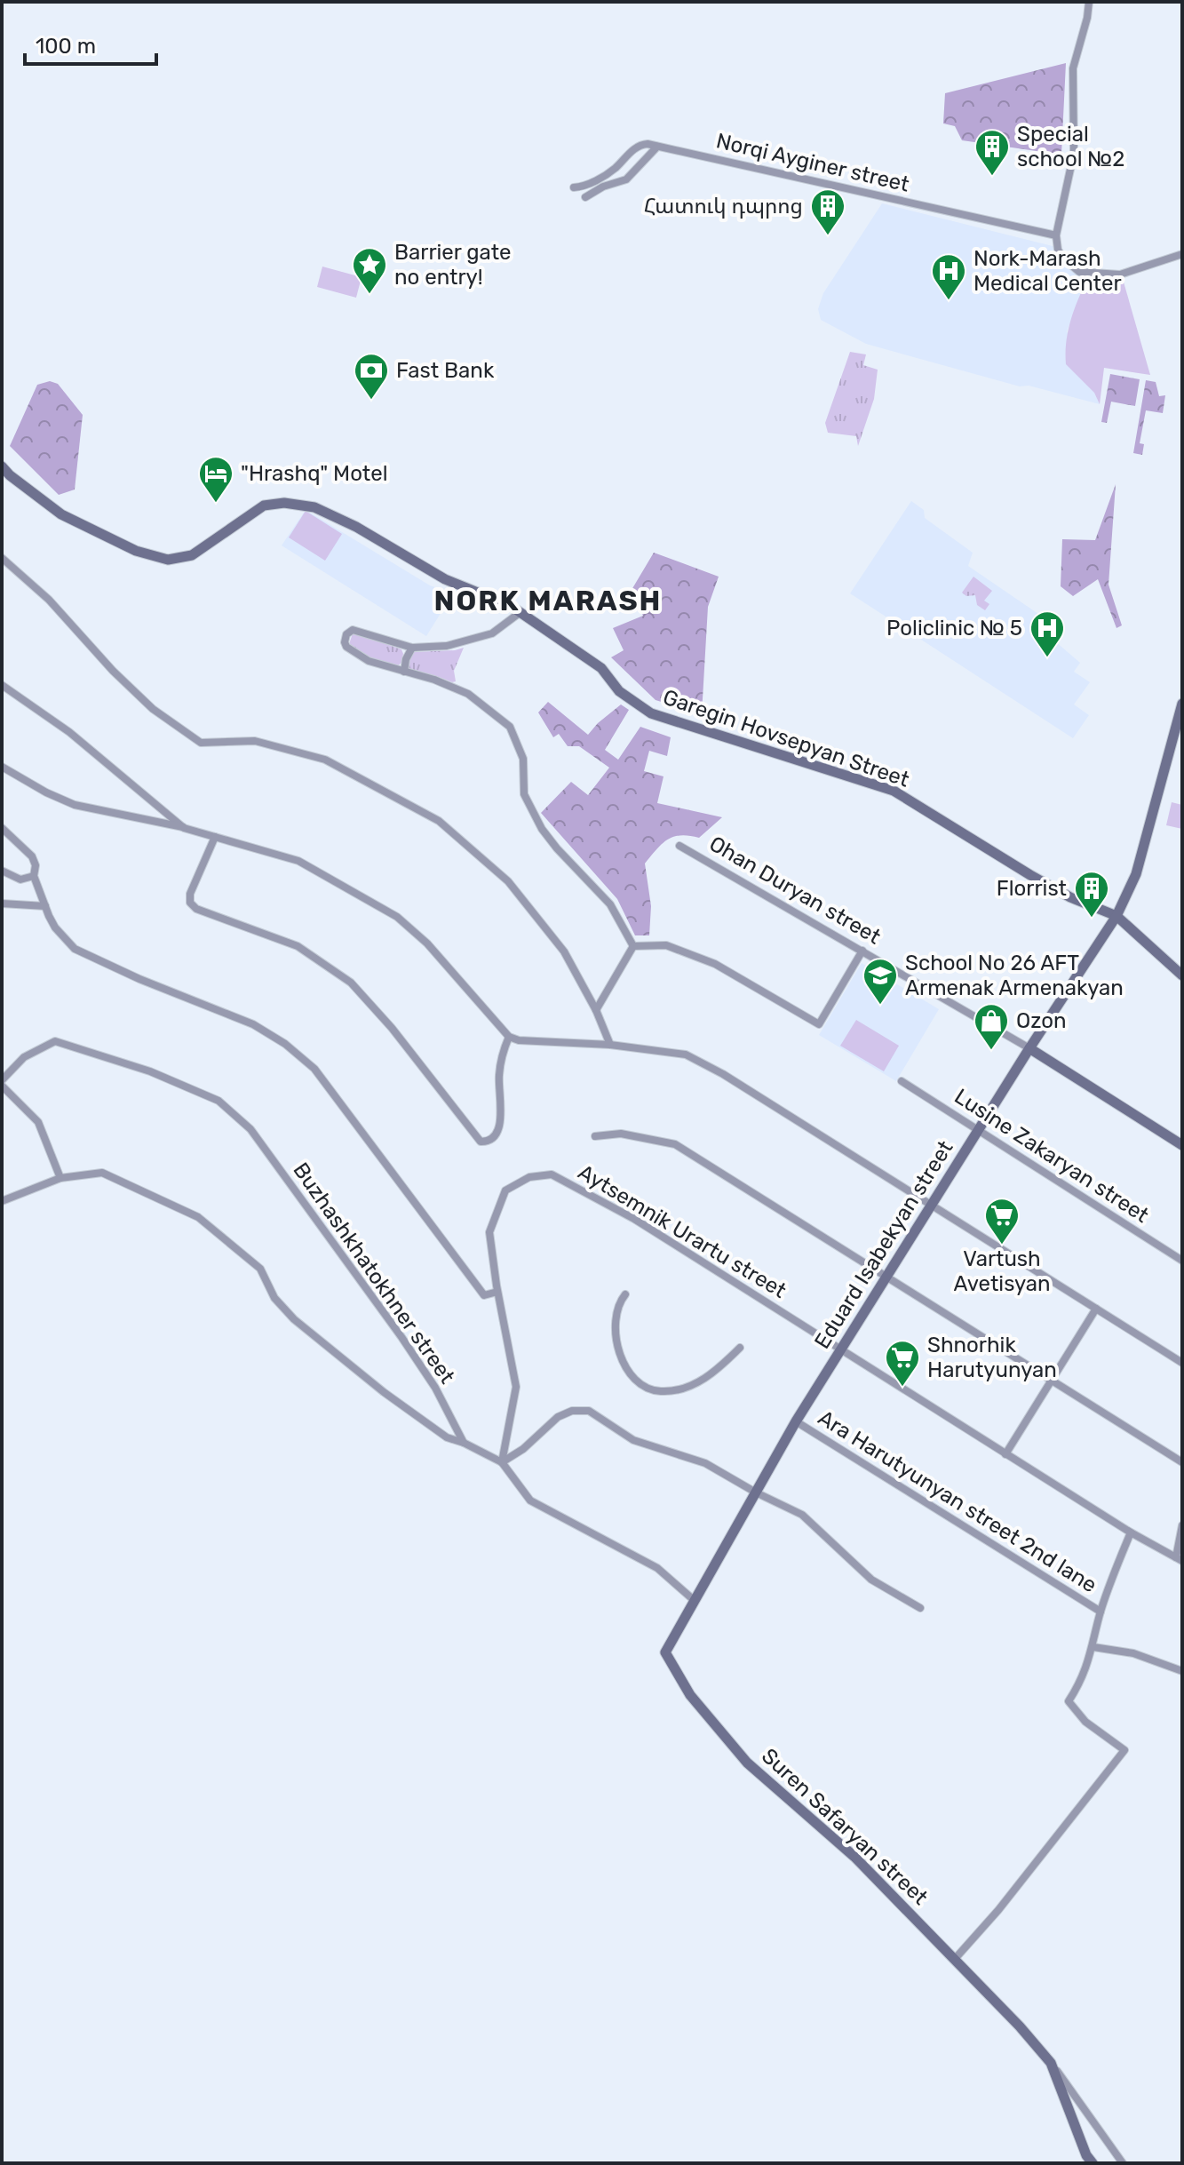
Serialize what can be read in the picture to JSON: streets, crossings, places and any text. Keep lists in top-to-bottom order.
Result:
{
  "streets": {
    "main road": [
      "Garegin Hovsepyan Street",
      "Ohan Duryan street",
      "Eduard Isabekyan street",
      "Suren Safaryan street"
    ],
    "street": [
      "Norqi Ayginer street",
      "Lusine Zakaryan street",
      "Aytsemnik Urartu street",
      "Buzhashkhatokhner street",
      "Ara Harutyunyan street 2nd lane"
    ]
  },
  "crossings": [
    ["Garegin Hovsepyan Street", "Eduard Isabekyan street"],
    ["Ohan Duryan street", "Eduard Isabekyan street"],
    ["Lusine Zakaryan street", "Eduard Isabekyan street"],
    ["Aytsemnik Urartu street", "Eduard Isabekyan street"],
    ["Eduard Isabekyan street", "Ara Harutyunyan street 2nd lane"],
    ["Eduard Isabekyan street", "Suren Safaryan street"]
  ],
  "districts": ["NORK MARASH"],
  "places": {
    "building": ["Special school №2", "Հատուկ դպրոց", "Florrist"],
    "place": ["Barrier gate no entry!"],
    "hospital": ["Nork-Marash Medical Center", "Policlinic № 5"],
    "bank": ["Fast Bank"],
    "hotel": ["\"Hrashq\" Motel"],
    "school or university": ["School No 26 AFT Armenak Armenakyan"],
    "shop": ["Ozon"],
    "supermarket": ["Vartush Avetisyan", "Shnorhik Harutyunyan"]
  },
  "scale_bar": "100 m"
}
